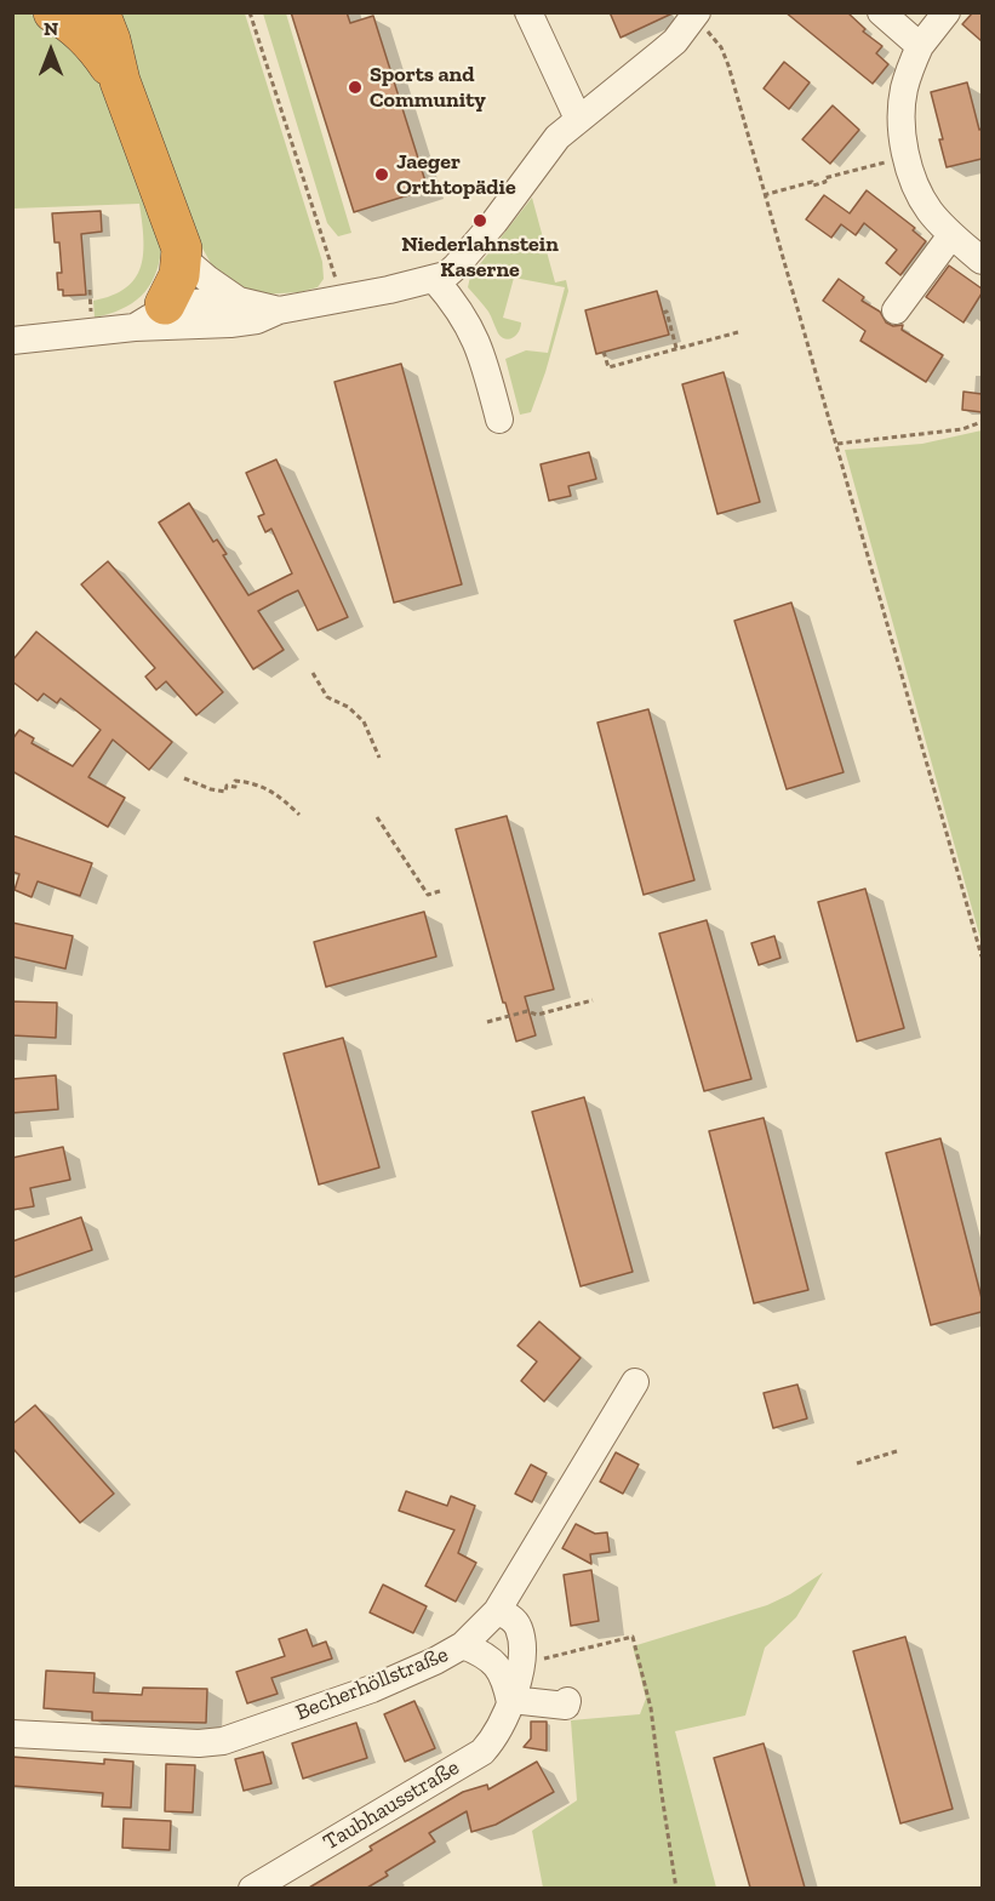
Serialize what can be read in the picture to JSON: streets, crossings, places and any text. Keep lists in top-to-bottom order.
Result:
{
  "streets": {
    "street": ["Becherhöllstraße", "Taubhausstraße"]
  },
  "places": ["Sports and Community", "Jaeger Orthtopädie", "Niederlahnstein Kaserne"],
  "north": "top"
}
